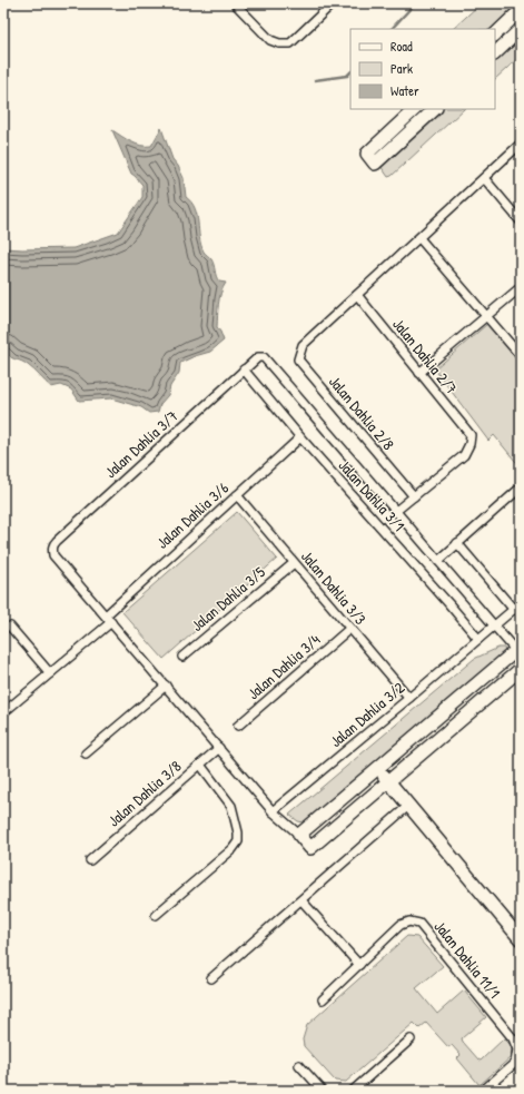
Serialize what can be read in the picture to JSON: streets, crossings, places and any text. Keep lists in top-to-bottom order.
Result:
{
  "streets": {
    "street": [
      "Jalan Dahlia 2/7",
      "Jalan Dahlia 2/8",
      "Jalan Dahlia 3/7",
      "Jalan Dahlia 3/1",
      "Jalan Dahlia 3/6",
      "Jalan Dahlia 3/3",
      "Jalan Dahlia 3/5",
      "Jalan Dahlia 3/4",
      "Jalan Dahlia 3/2",
      "Jalan Dahlia 3/8",
      "Jalan Dahlia 11/1"
    ]
  },
  "crossings": [
    ["Jalan Dahlia 2/7", "Jalan Dahlia 2/8"],
    ["Jalan Dahlia 3/7", "Jalan Dahlia 3/1"],
    ["Jalan Dahlia 3/7", "Jalan Dahlia 3/6"],
    ["Jalan Dahlia 3/1", "Jalan Dahlia 3/6"],
    ["Jalan Dahlia 3/1", "Jalan Dahlia 3/2"],
    ["Jalan Dahlia 3/6", "Jalan Dahlia 3/3"],
    ["Jalan Dahlia 3/3", "Jalan Dahlia 3/5"],
    ["Jalan Dahlia 3/3", "Jalan Dahlia 3/4"],
    ["Jalan Dahlia 3/3", "Jalan Dahlia 3/2"]
  ],
  "legend": ["Road", "Park", "Water"]
}
